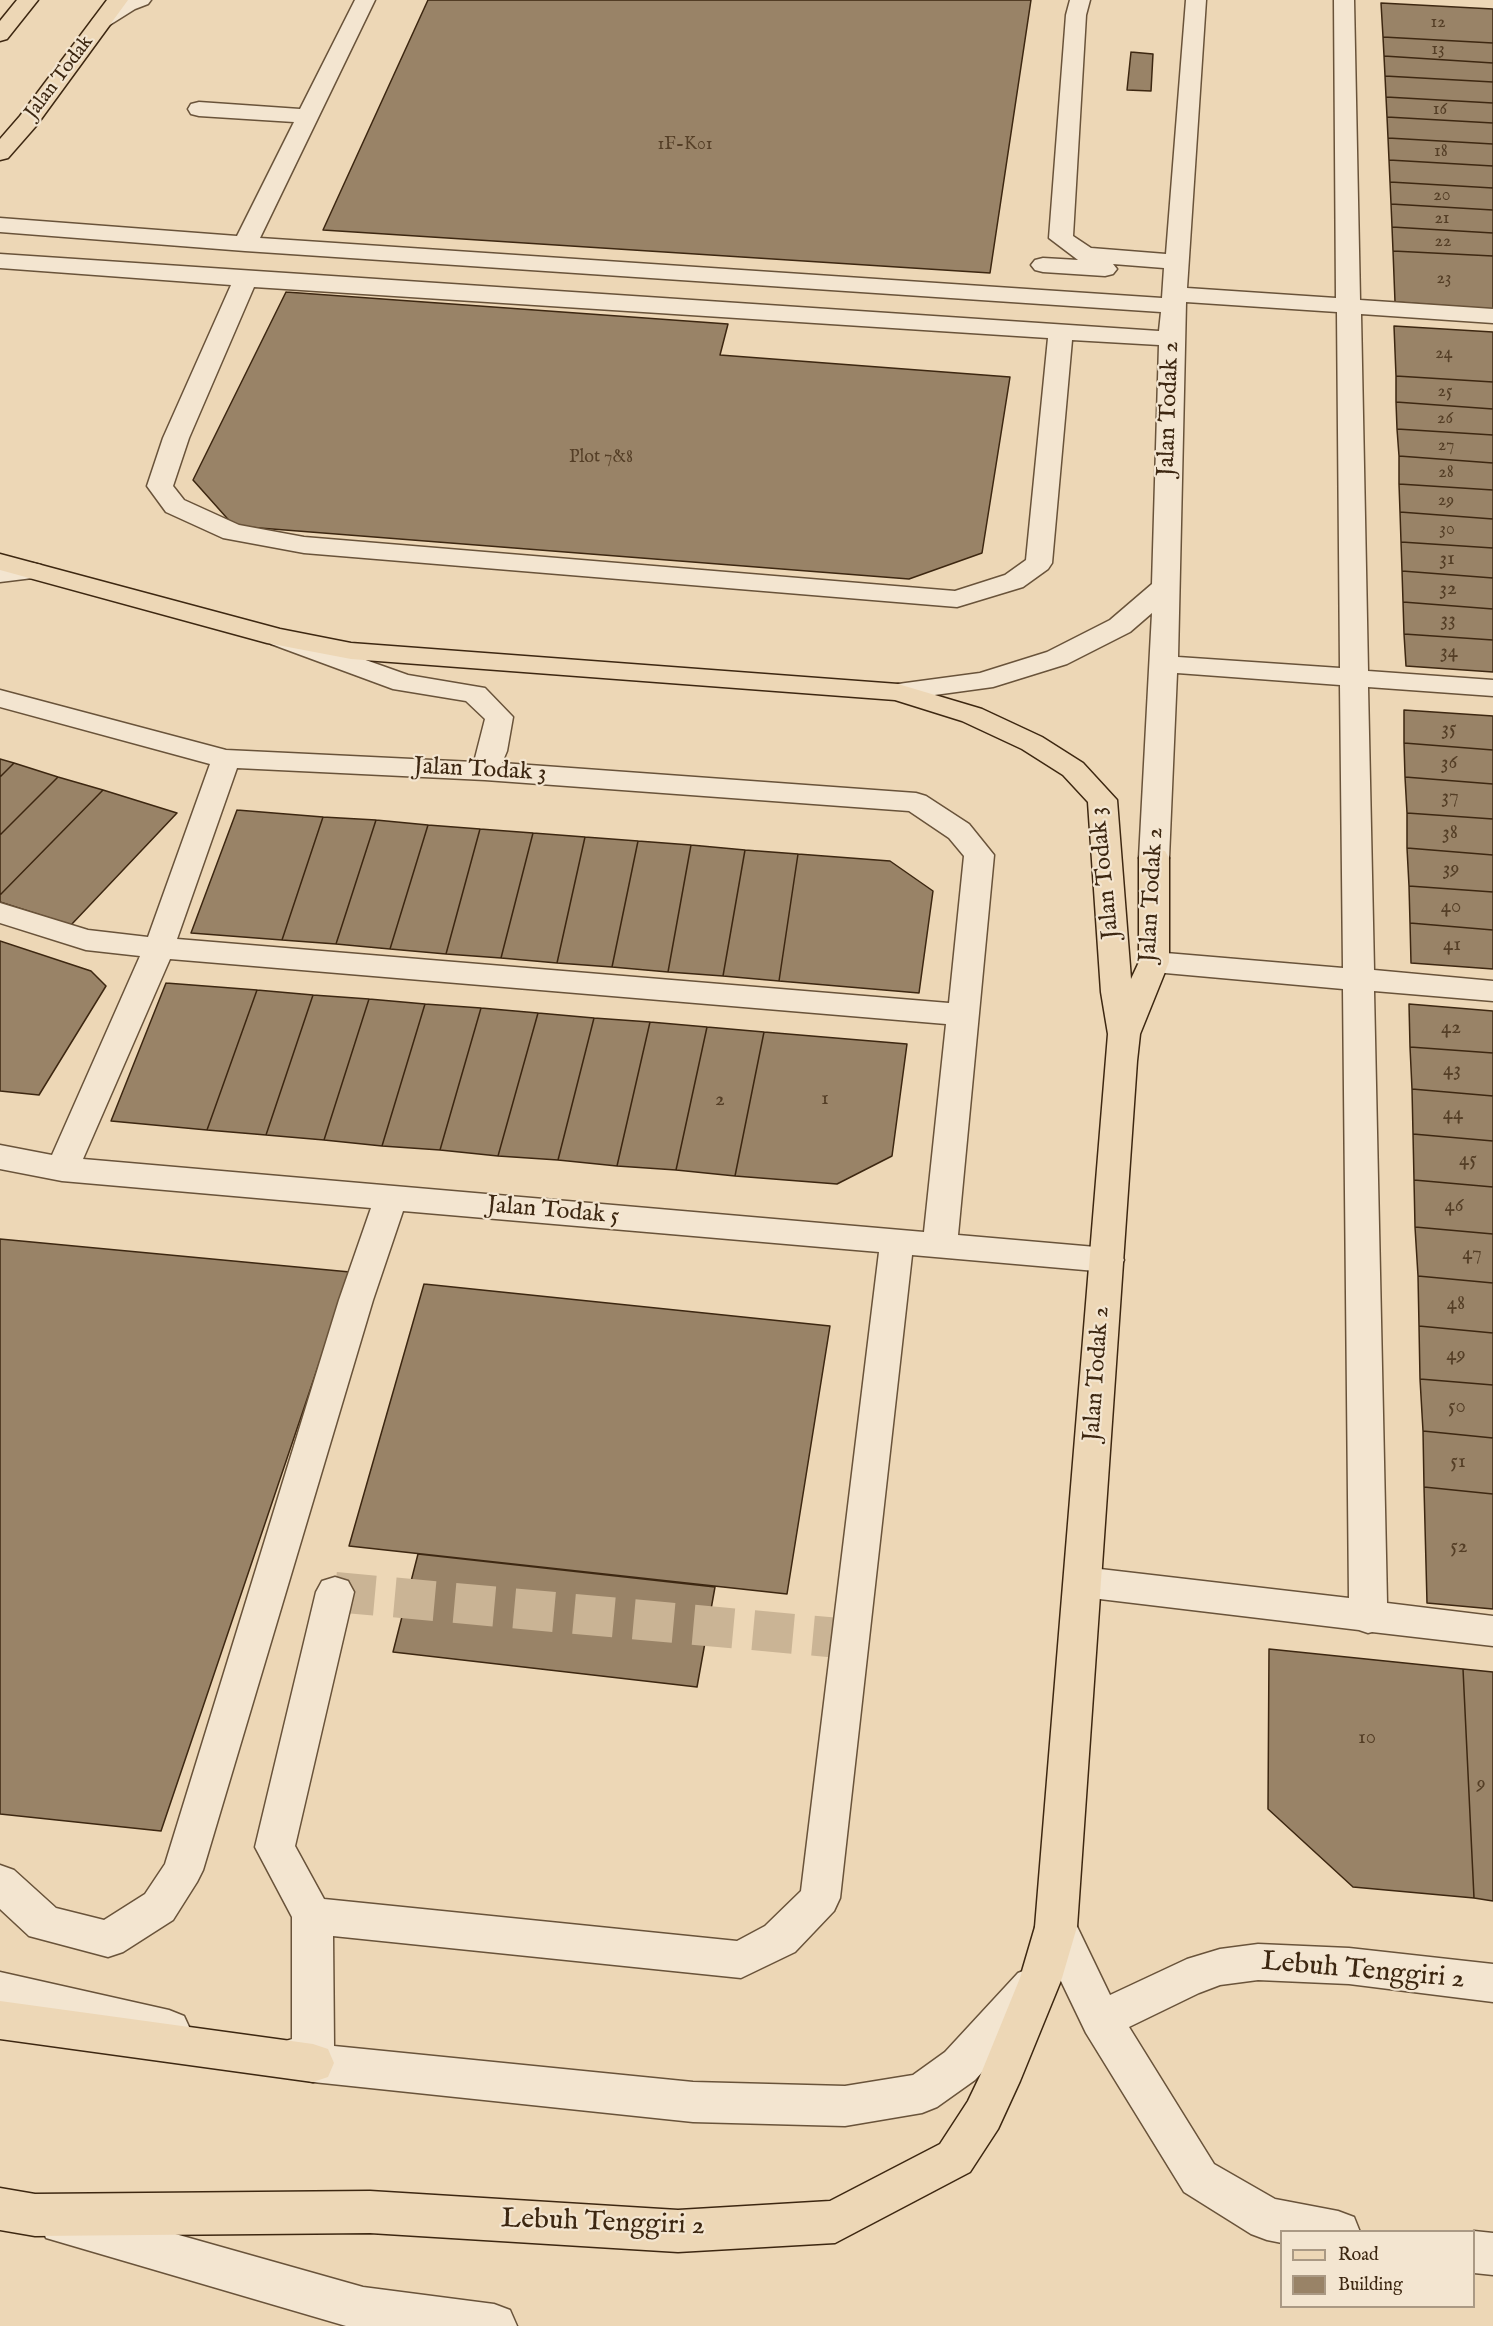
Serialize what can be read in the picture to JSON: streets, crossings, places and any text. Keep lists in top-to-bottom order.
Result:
{
  "streets": {
    "main road": [
      "Jalan Todak",
      "Jalan Todak 2",
      "Jalan Todak 3",
      "Lebuh Tenggiri 2"
    ],
    "street": ["Jalan Todak 5"]
  },
  "crossings": [
    ["Jalan Todak 2", "Jalan Todak 3"],
    ["Jalan Todak 2", "Jalan Todak 5"],
    ["Jalan Todak 2", "Lebuh Tenggiri 2"]
  ],
  "house_numbers": [
    "12",
    "13",
    "16",
    "1F-K01",
    "18",
    "20",
    "21",
    "22",
    "23",
    "24",
    "25",
    "26",
    "27",
    "Plot 7&8",
    "28",
    "29",
    "30",
    "31",
    "32",
    "33",
    "34",
    "35",
    "36",
    "37",
    "38",
    "39",
    "40",
    "41",
    "42",
    "43",
    "1",
    "2",
    "44",
    "45",
    "46",
    "47",
    "48",
    "49",
    "50",
    "51",
    "52",
    "10",
    "9"
  ],
  "legend": ["Road", "Building"]
}
